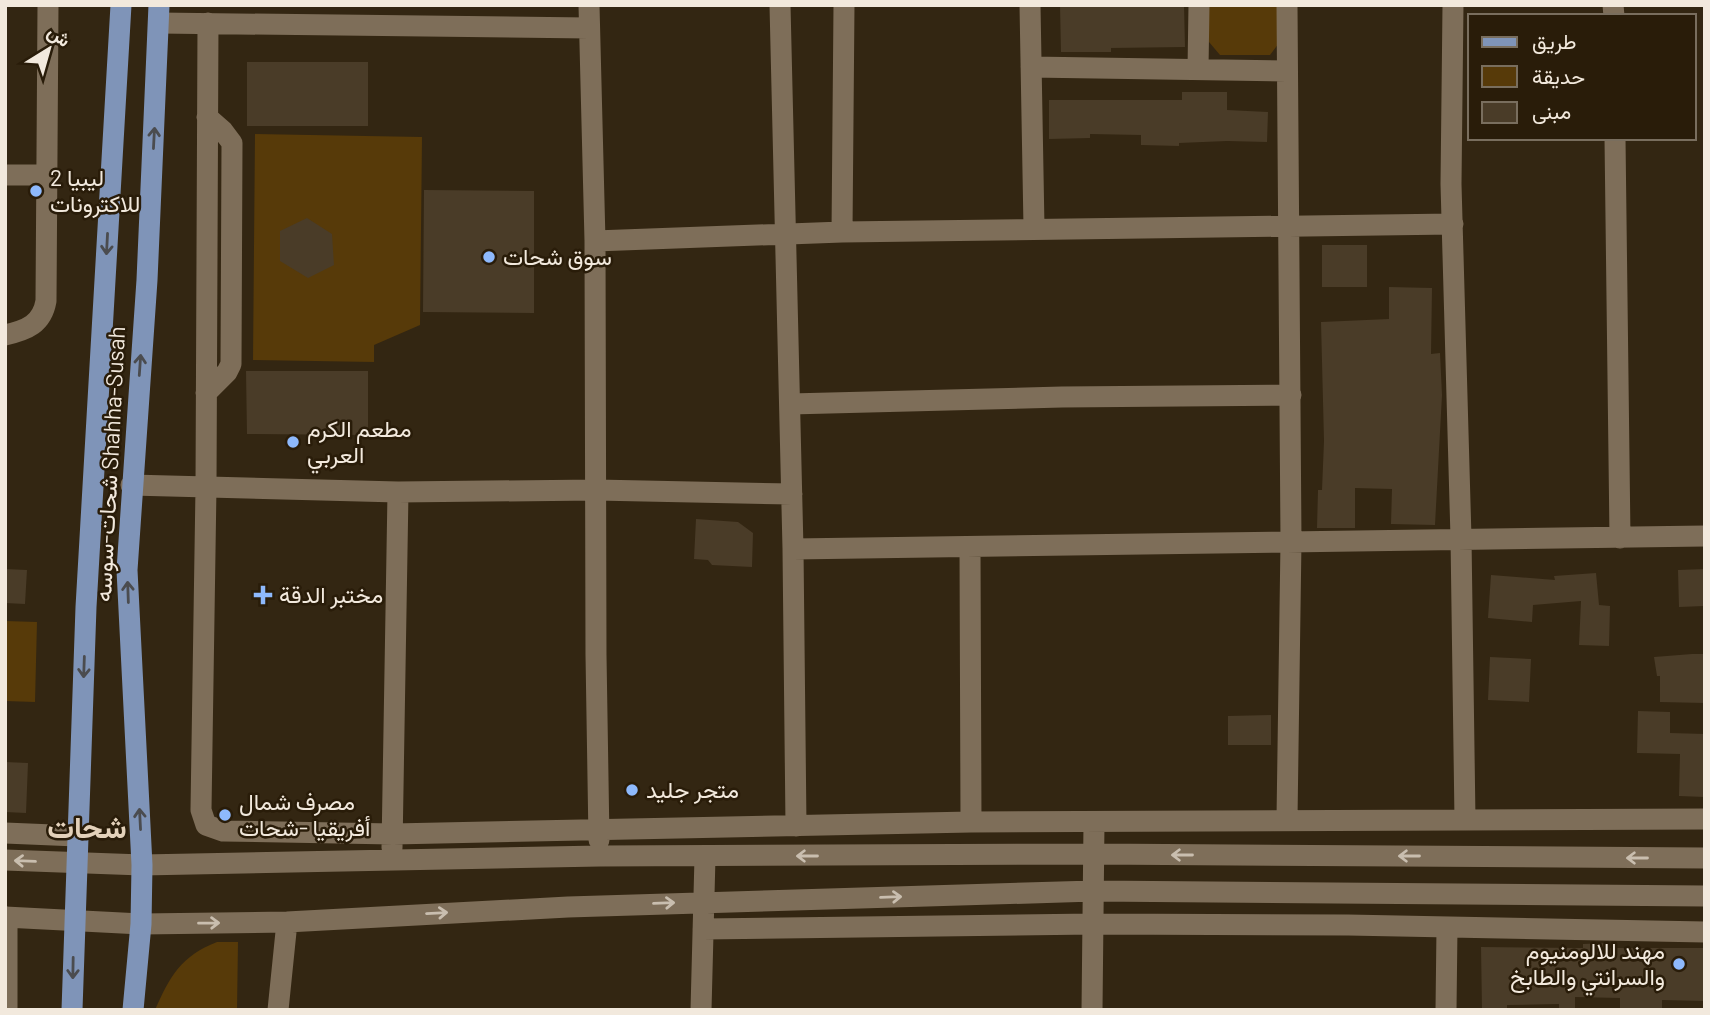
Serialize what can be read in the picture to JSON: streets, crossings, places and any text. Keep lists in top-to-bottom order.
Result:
{
  "streets": {
    "main road": ["شحات-سوسه Shahha-Susah"]
  },
  "districts": ["شحات"],
  "places": {
    "other": [
      "ليبيا 2 للاكترونات",
      "سوق شحات",
      "مطعم الكرم العربي",
      "متجر جليد",
      "مصرف شمال أفريقيا -شحات",
      "مهند للالومنيوم والسرانتي والطابخ"
    ],
    "health": ["مختبر الدقة"]
  },
  "legend": ["طريق", "حديقة", "مبنى"],
  "north": "top right"
}
